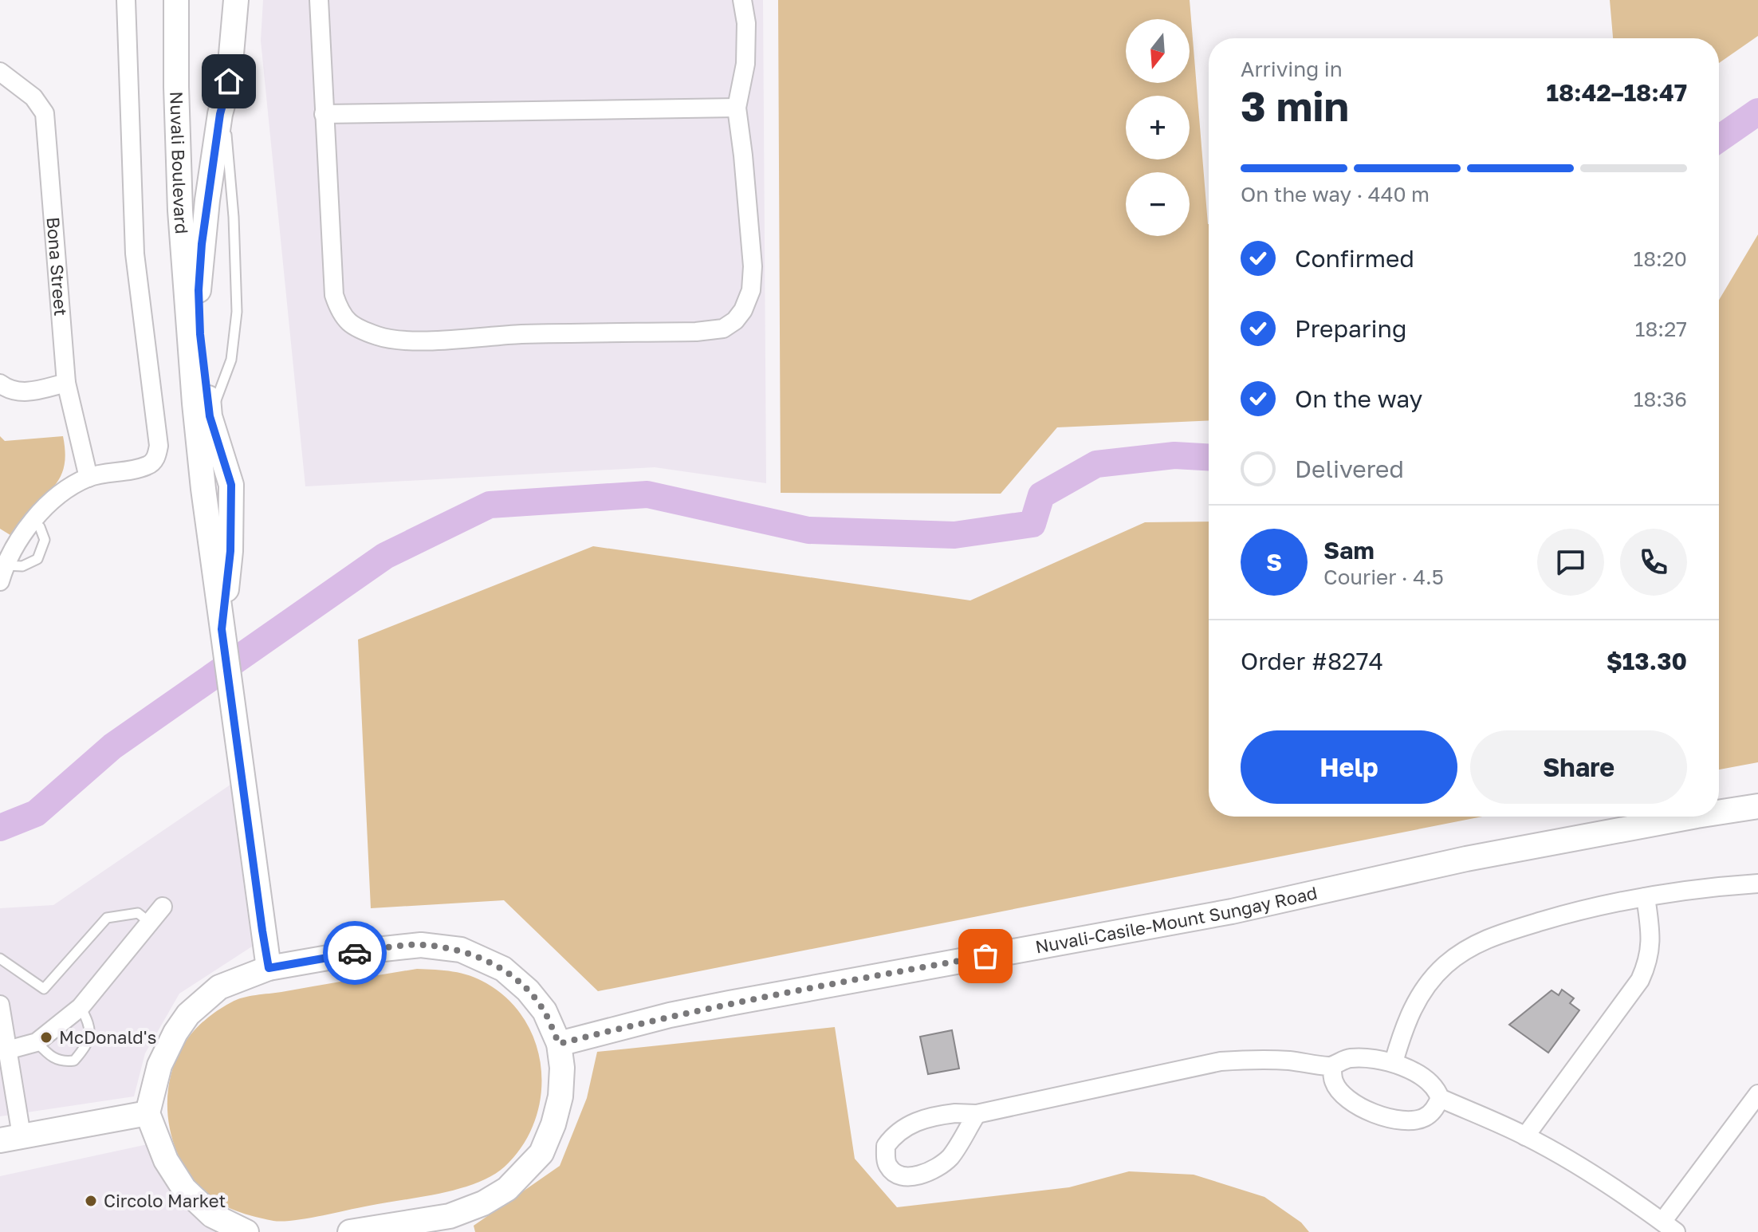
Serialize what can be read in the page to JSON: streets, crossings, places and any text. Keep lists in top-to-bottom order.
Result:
{
  "streets": {
    "main road": ["Nuvali Boulevard", "Nuvali-Casile-Mount Sungay Road"],
    "street": ["Bona Street"]
  },
  "places": ["McDonald's", "Circolo Market"],
  "north": "bottom",
  "page": {
    "map_buttons": ["+", "−"],
    "heading": ["3 min", "Arriving in", "18:42–18:47"],
    "panel": [
      "Sam",
      "Courier · 4.5",
      "Order #8274",
      "$13.30"
    ],
    "bar": "On the way · 440 m",
    "list": [
      ["Confirmed", "18:20"],
      ["Preparing", "18:27"],
      ["On the way", "18:36"],
      "Delivered"
    ],
    "round": "S",
    "buttons": ["Help", "Share"]
  }
}
